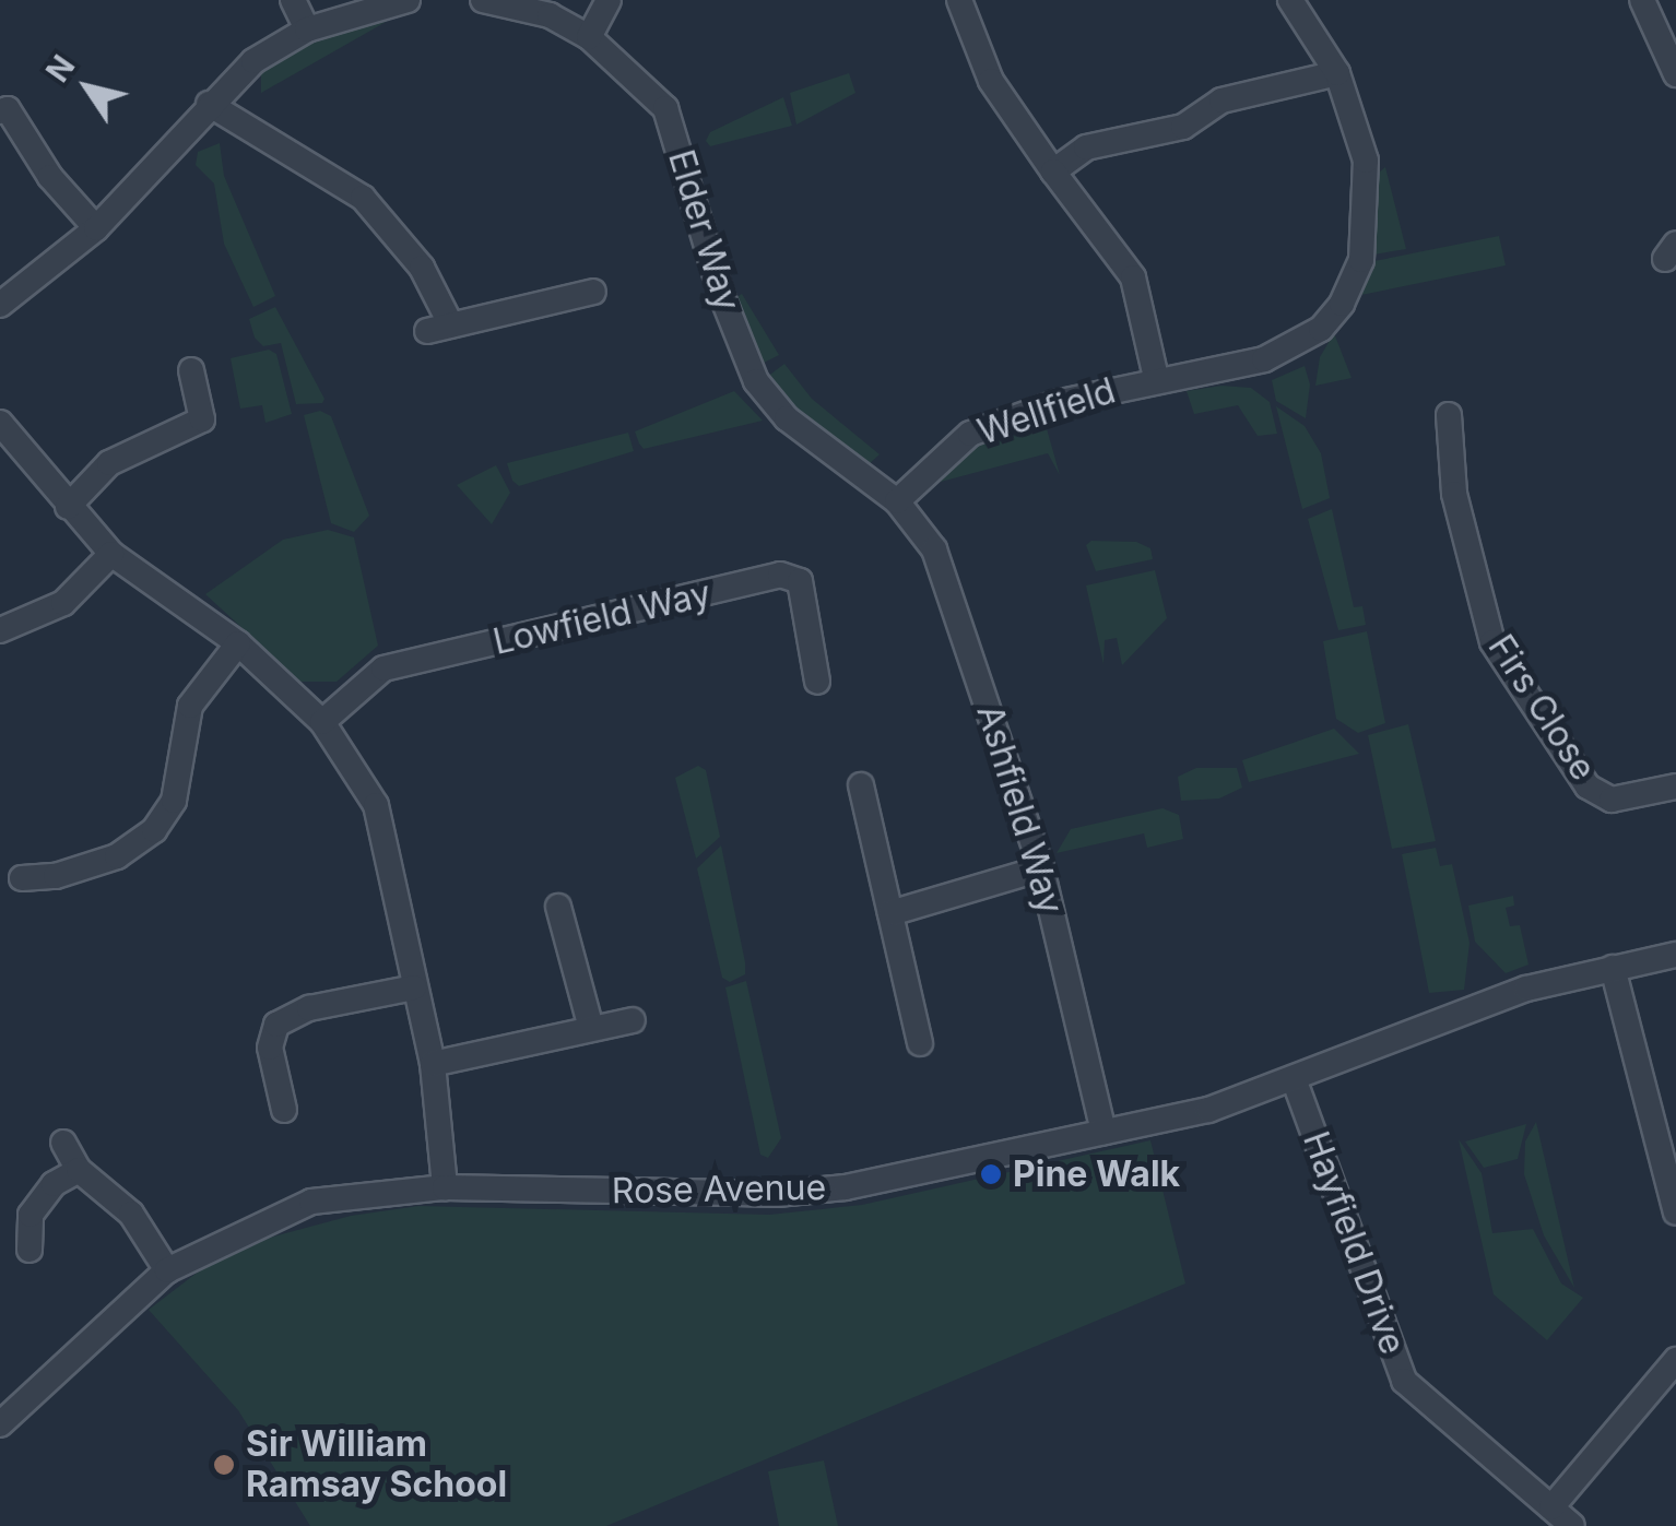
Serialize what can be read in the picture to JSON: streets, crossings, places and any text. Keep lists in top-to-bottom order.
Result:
{
  "streets": {
    "street": [
      "Elder Way",
      "Wellfield",
      "Lowfield Way",
      "Firs Close",
      "Ashfield Way",
      "Rose Avenue",
      "Hayfield Drive"
    ]
  },
  "crossings": [
    ["Elder Way", "Wellfield"],
    ["Elder Way", "Ashfield Way"],
    ["Wellfield", "Ashfield Way"],
    ["Ashfield Way", "Rose Avenue"],
    ["Rose Avenue", "Hayfield Drive"]
  ],
  "places": ["Pine Walk", "Sir William Ramsay School"],
  "north": "top left"
}
